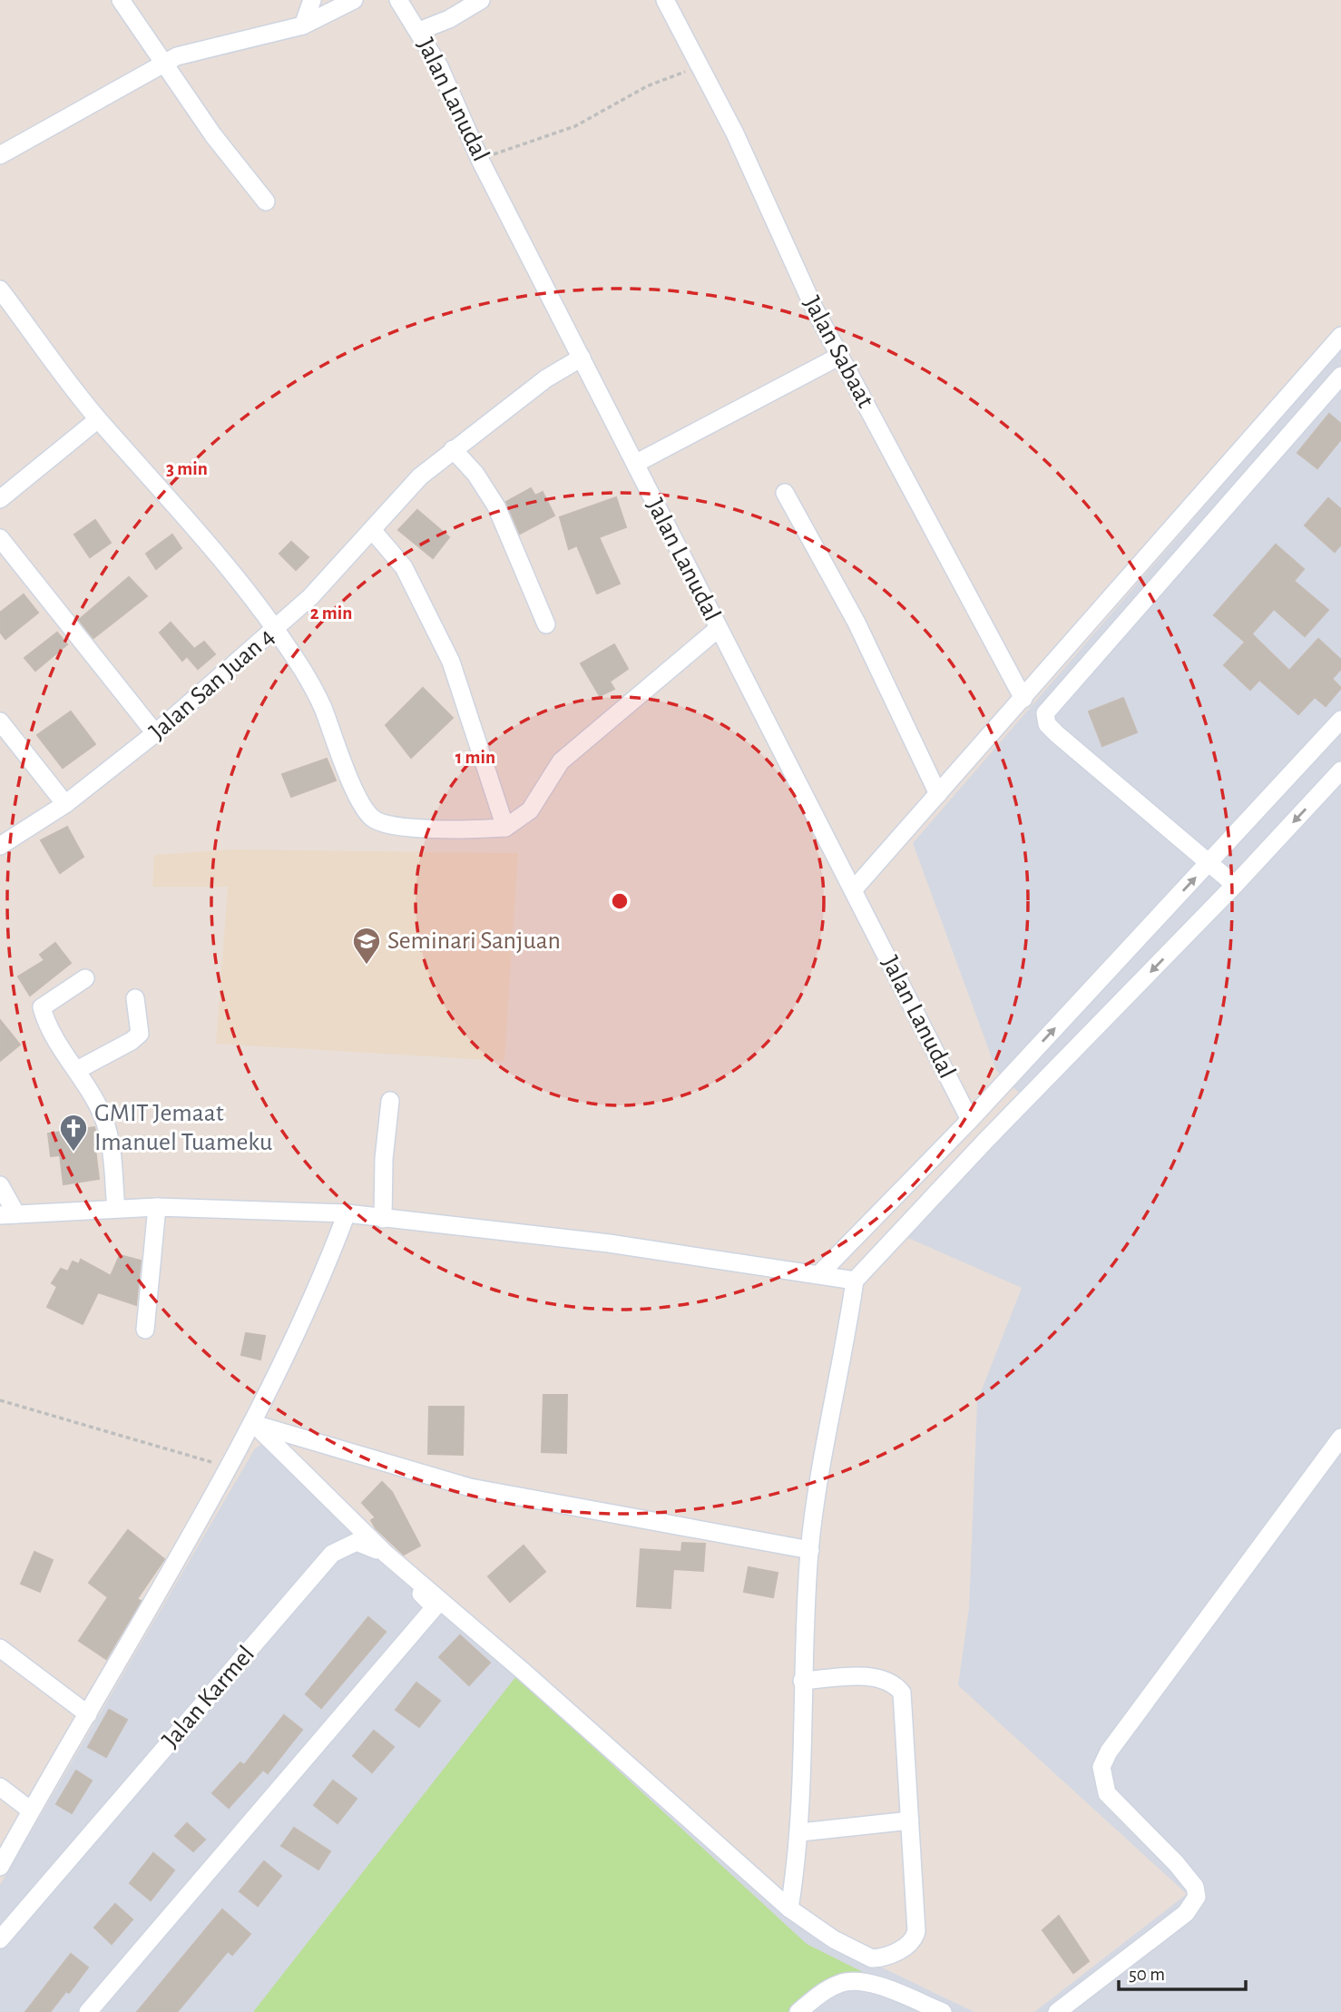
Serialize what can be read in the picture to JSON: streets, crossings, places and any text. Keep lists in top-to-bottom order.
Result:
{
  "streets": {
    "street": [
      "Jalan Lanudal",
      "Jalan Sabaat",
      "Jalan San Juan 4",
      "Jalan Karmel"
    ]
  },
  "crossings": [
    ["Jalan Lanudal", "Jalan San Juan 4"]
  ],
  "places": {
    "school or university": ["Seminari Sanjuan"],
    "church": ["GMIT Jemaat Imanuel Tuameku"]
  },
  "scale_bar": "50 m",
  "rings": ["3 min", "2 min", "1 min"]
}
